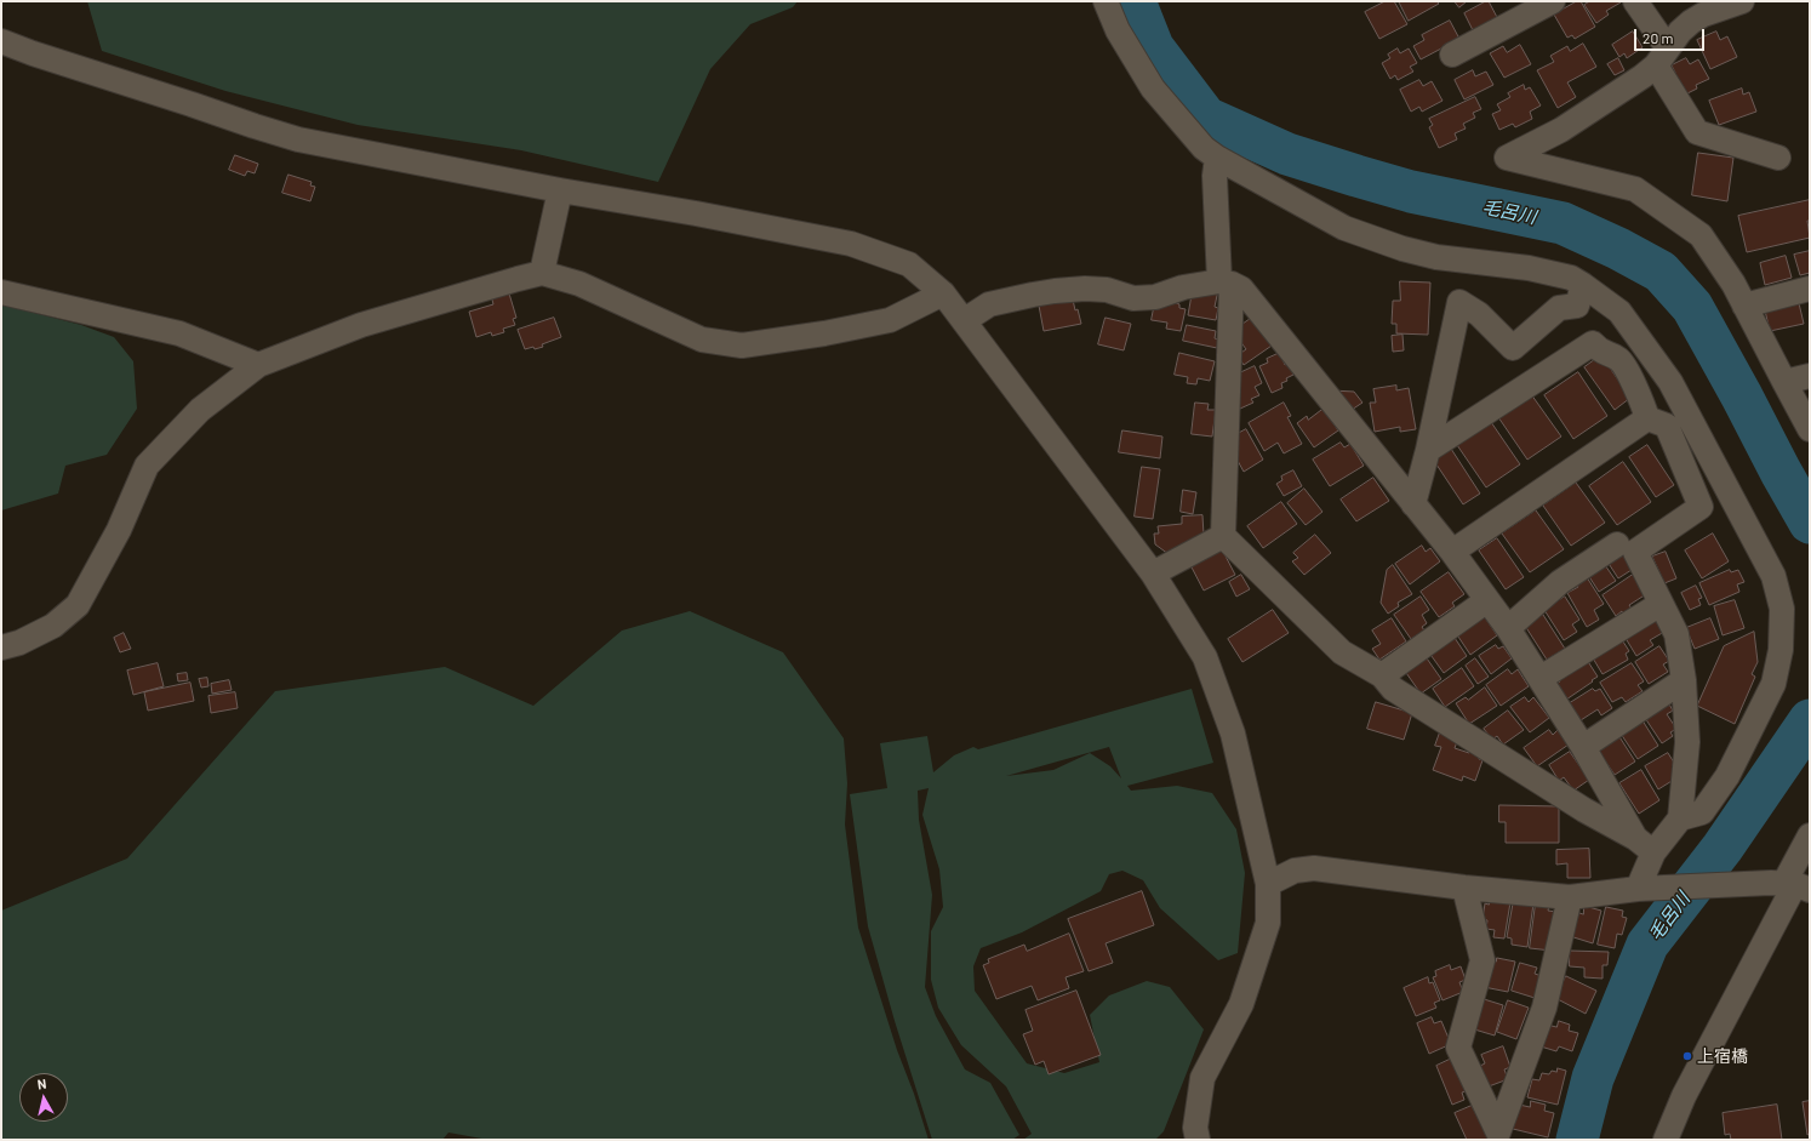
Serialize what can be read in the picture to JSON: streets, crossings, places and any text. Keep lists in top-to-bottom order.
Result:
{
  "water": ["毛呂川"],
  "places": ["上宿橋"],
  "scale_bar": "20 m",
  "north": "top"
}
